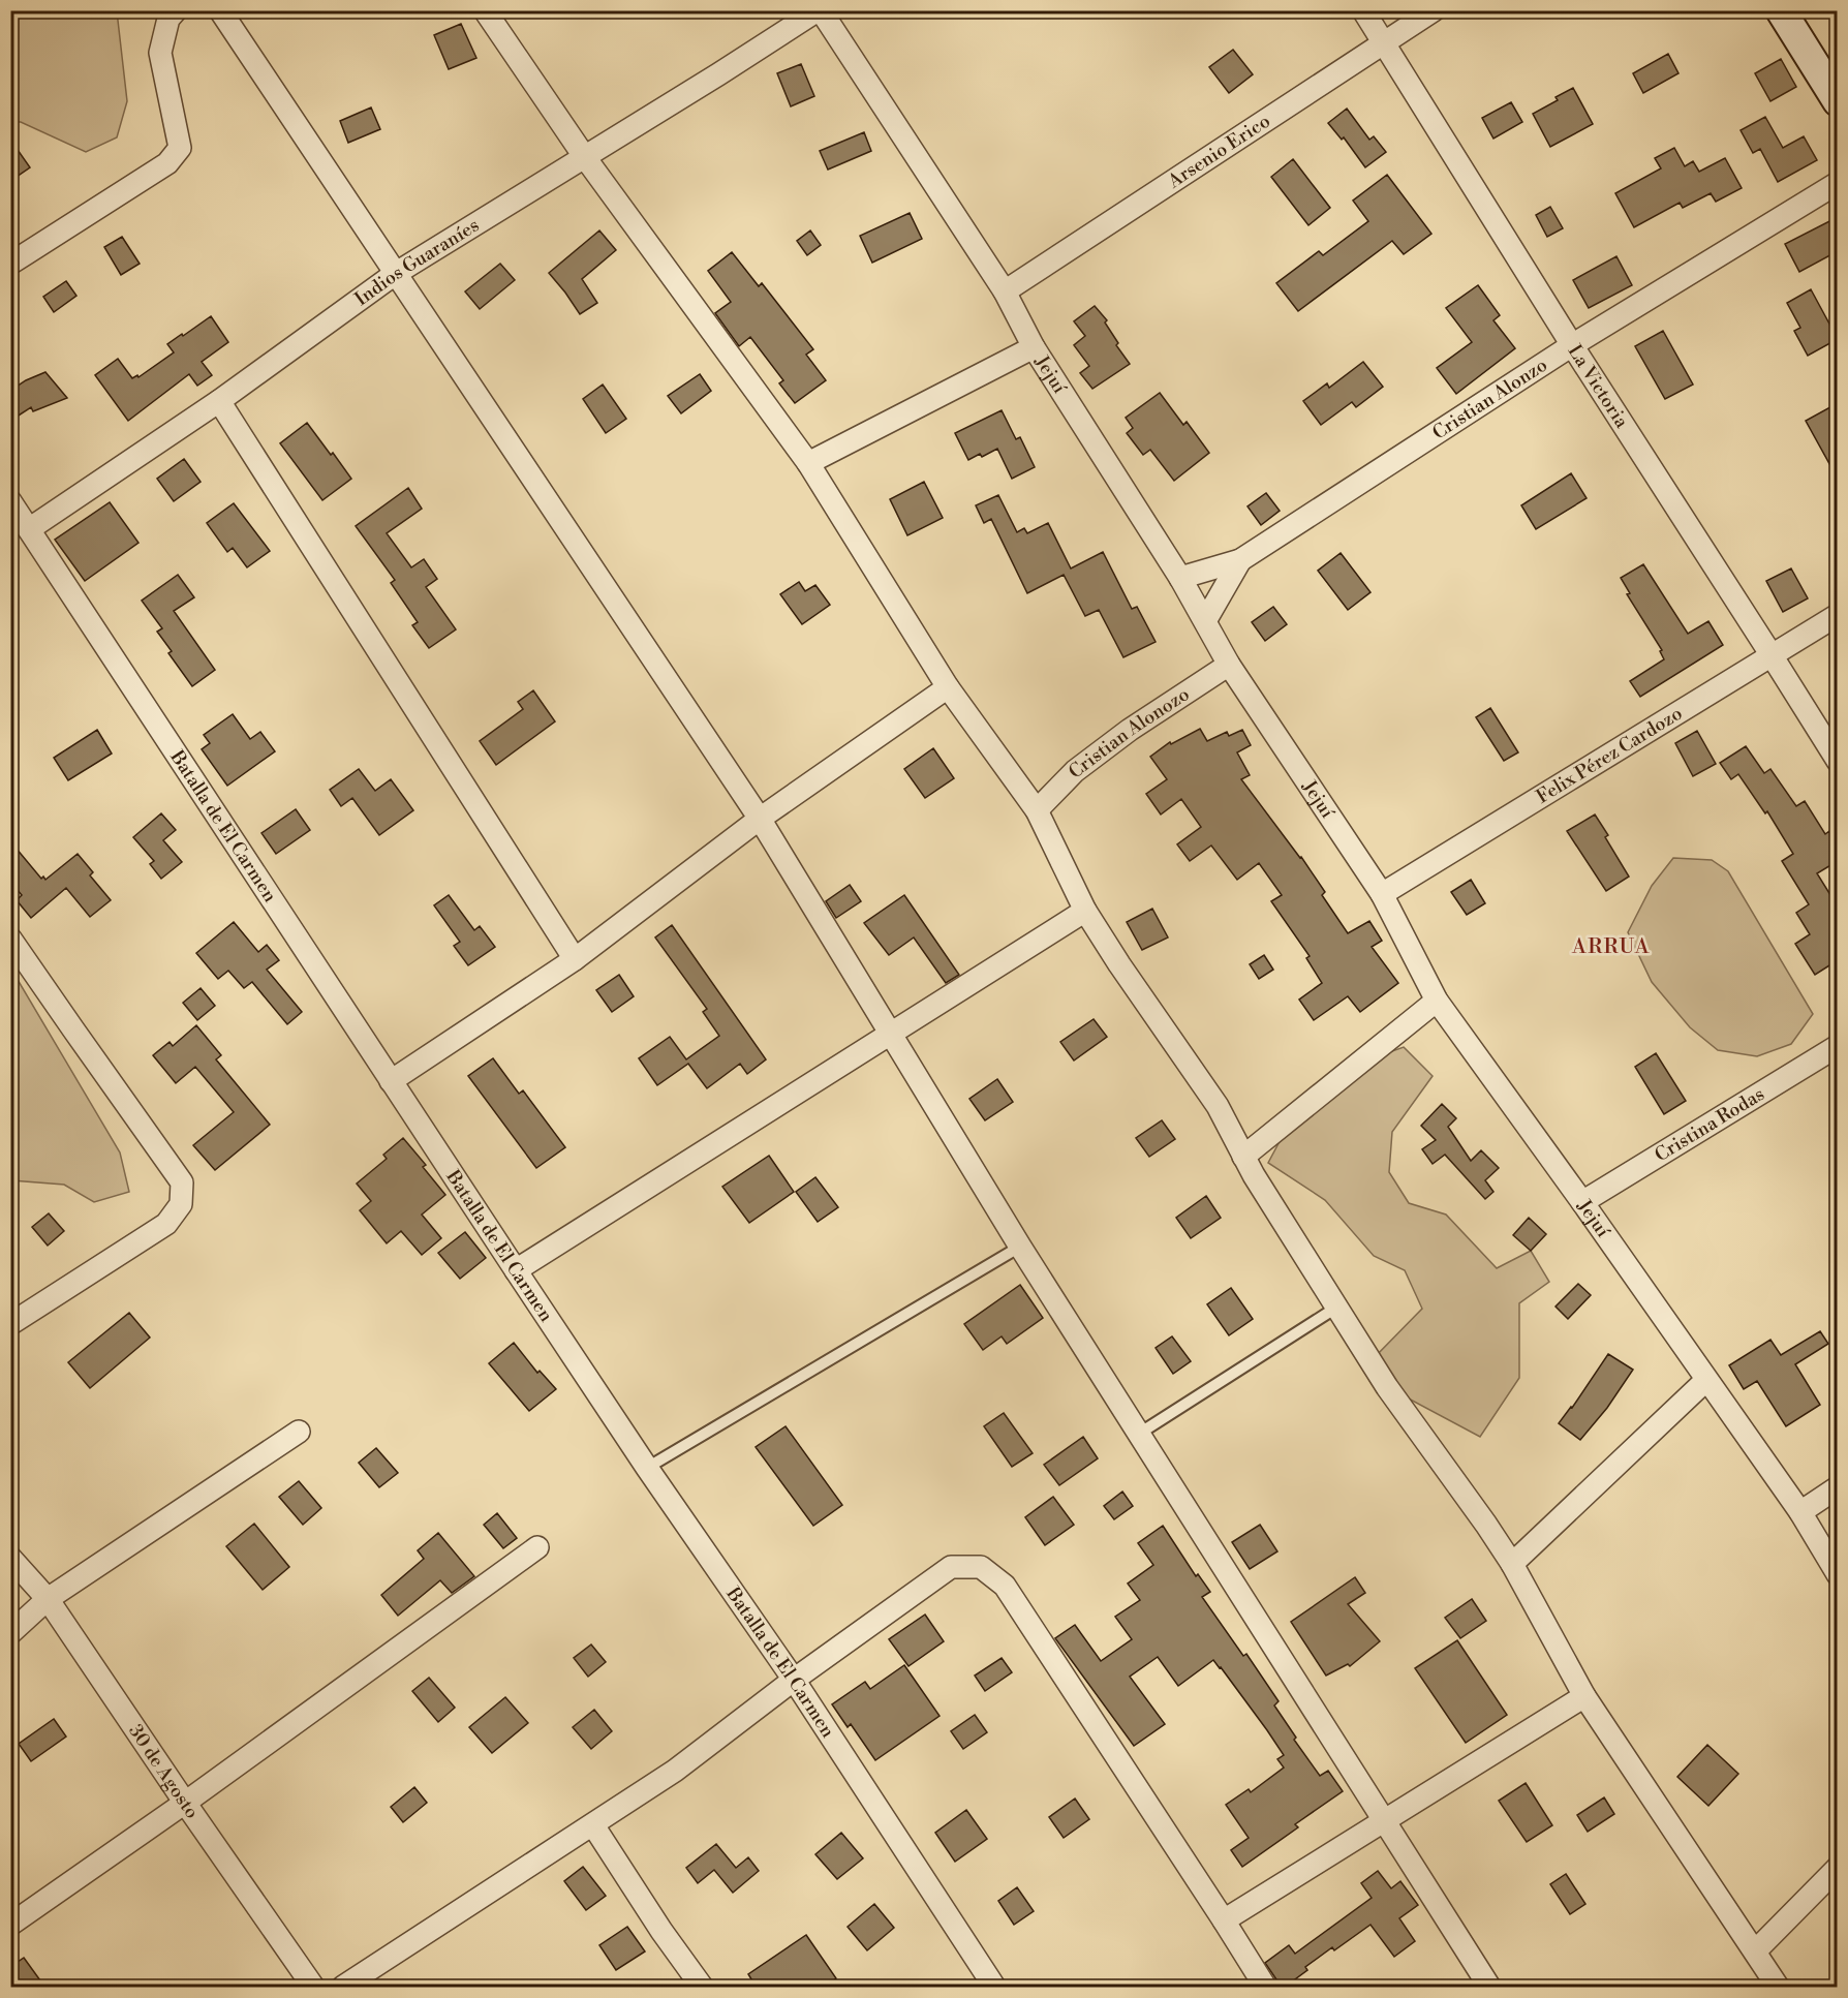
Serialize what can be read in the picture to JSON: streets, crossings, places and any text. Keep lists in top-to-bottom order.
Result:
{
  "streets": {
    "street": [
      "Arsenio Erico",
      "Indios Guaraníes",
      "Jejuí",
      "La Victoria",
      "Cristian Alonzo",
      "Cristian Alonozo",
      "Felix Pérez Cardozo",
      "Batalla de El Carmen",
      "Cristina Rodas",
      "30 de Agosto"
    ]
  },
  "crossings": [
    ["Arsenio Erico", "Jejuí"],
    ["Arsenio Erico", "La Victoria"],
    ["Indios Guaraníes", "Jejuí"],
    ["Indios Guaraníes", "Batalla de El Carmen"],
    ["Jejuí", "Cristian Alonzo"],
    ["Jejuí", "Cristian Alonozo"],
    ["Jejuí", "Felix Pérez Cardozo"],
    ["Jejuí", "Cristina Rodas"],
    ["La Victoria", "Cristian Alonzo"],
    ["La Victoria", "Felix Pérez Cardozo"]
  ],
  "districts": ["ARRUA"]
}
